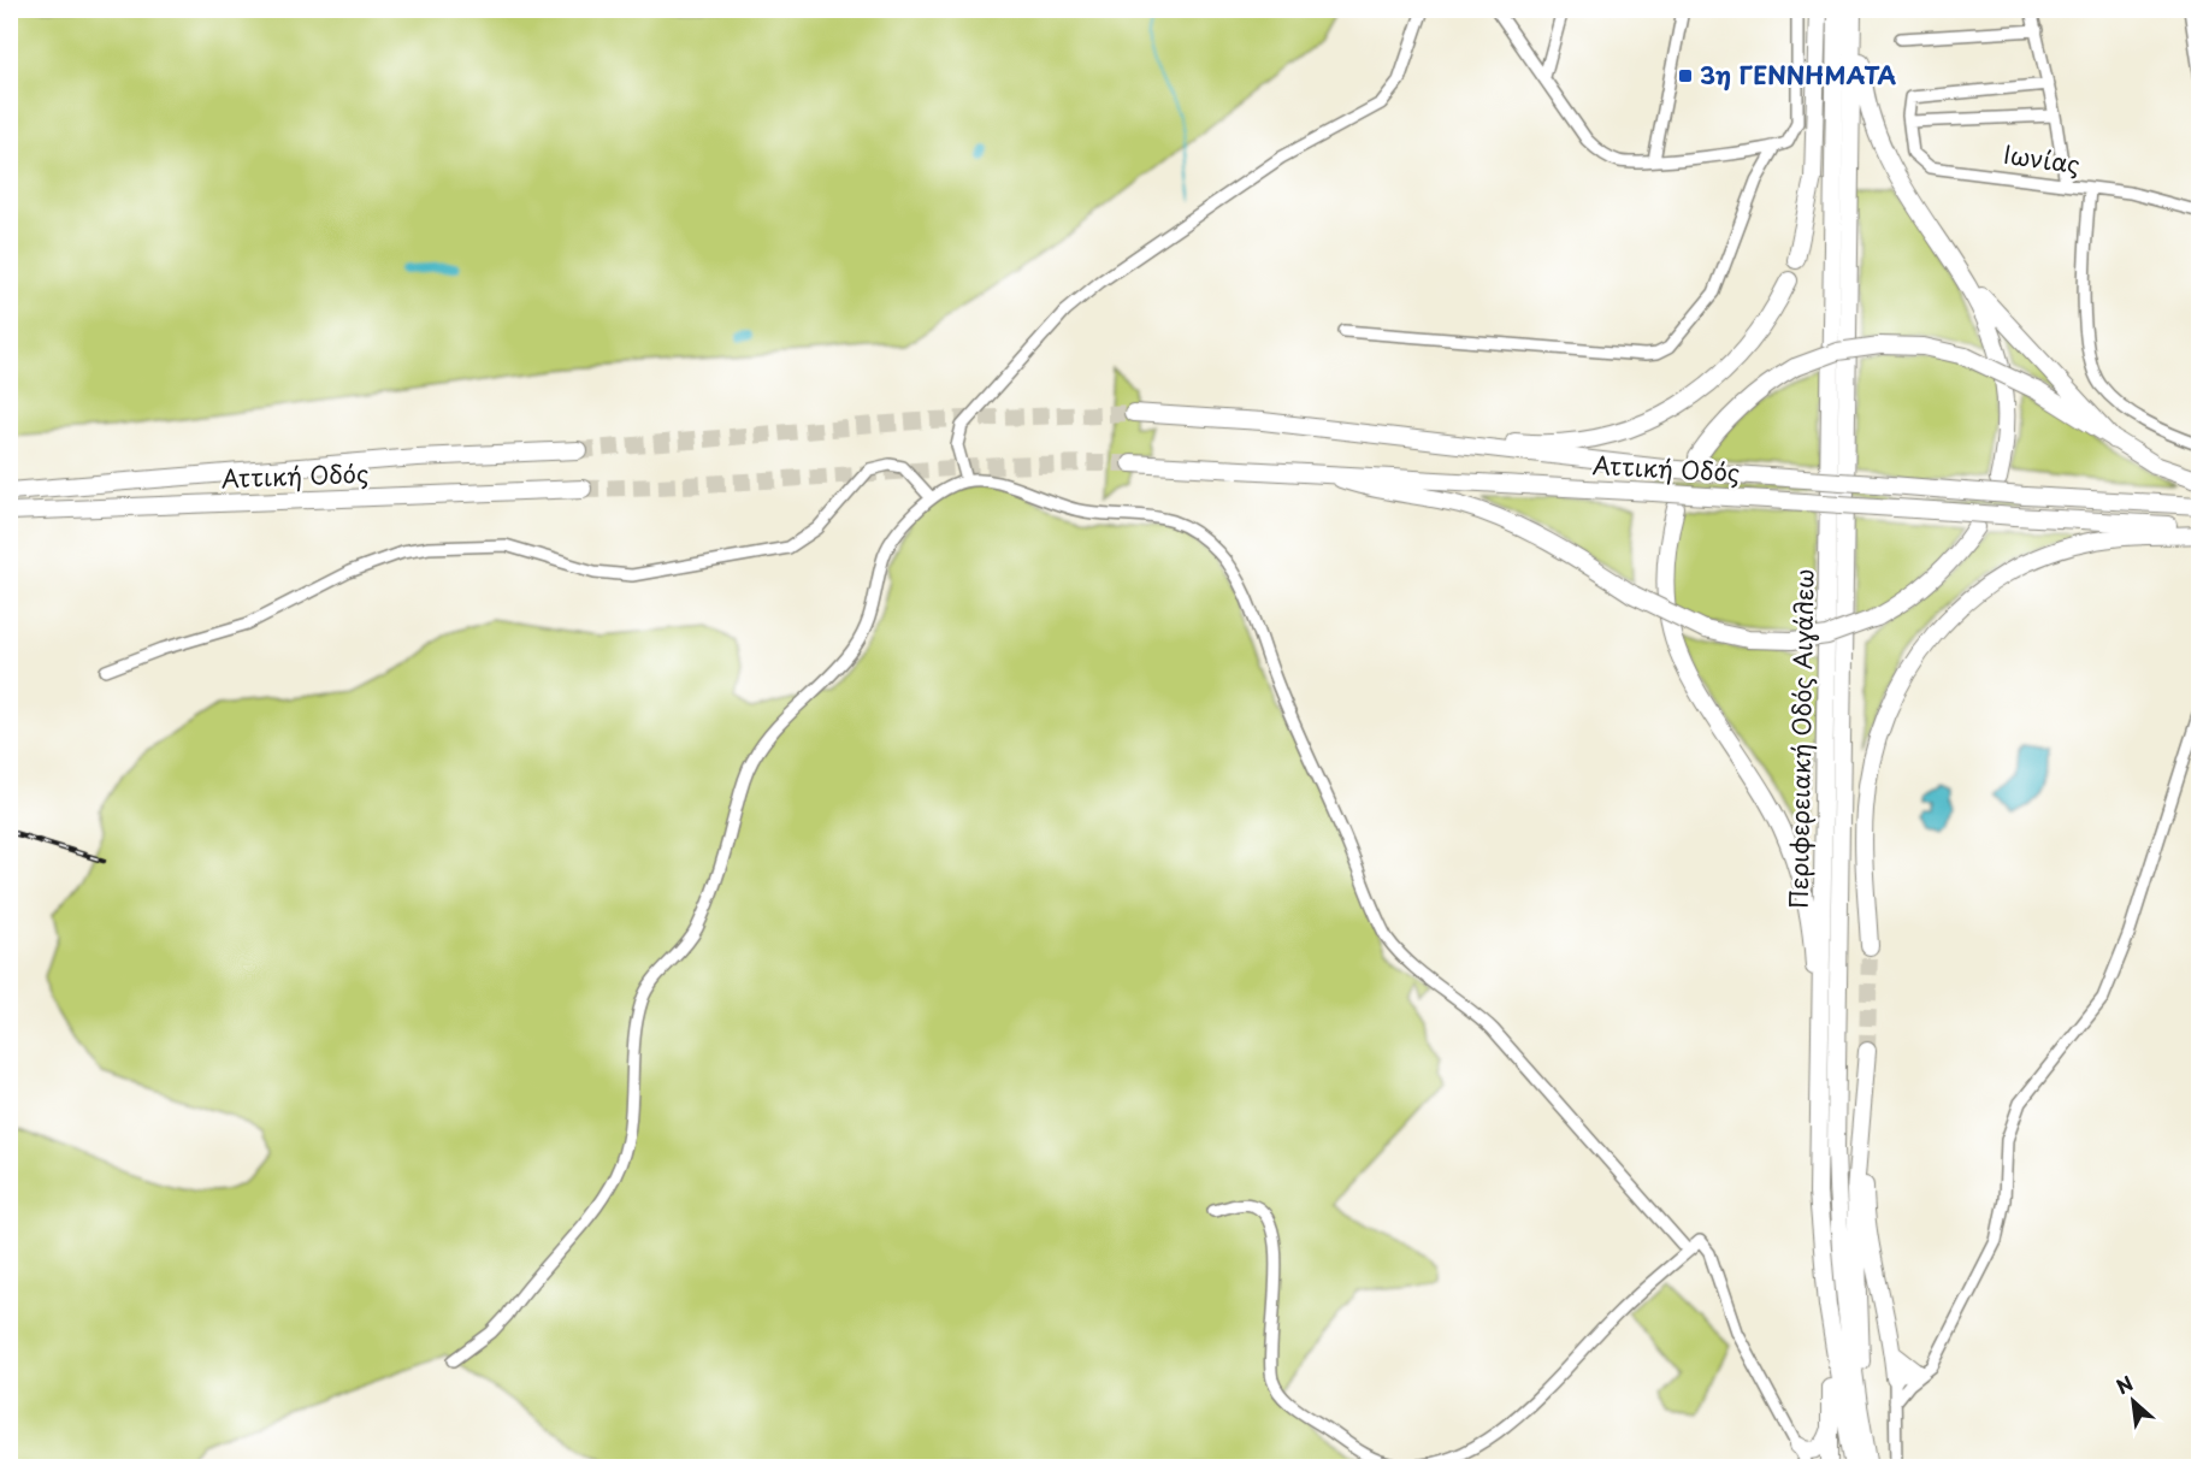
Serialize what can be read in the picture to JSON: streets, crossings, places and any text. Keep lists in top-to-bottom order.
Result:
{
  "streets": {
    "highway": ["Αττική Οδός", "Περιφερειακή Οδός Αιγάλεω"],
    "street": ["Ιωνίας"]
  },
  "places": {
    "transit": ["3η ΓΕΝΝΗΜΑΤΑ"]
  },
  "north": "top left"
}
